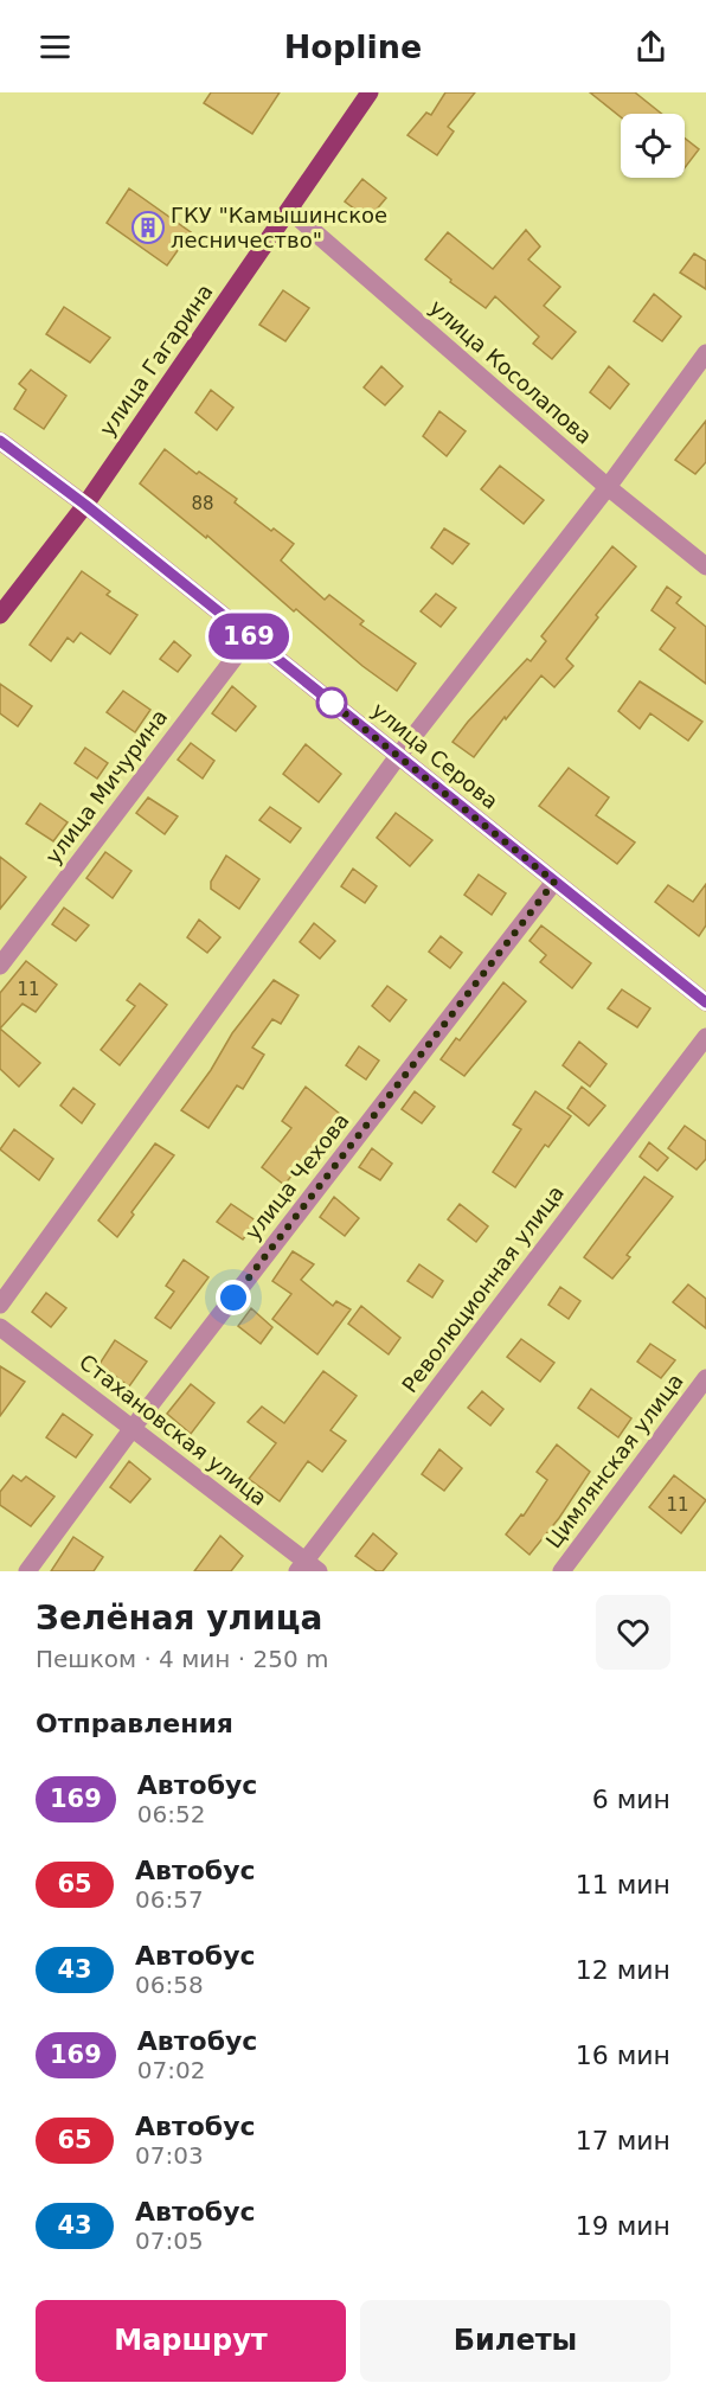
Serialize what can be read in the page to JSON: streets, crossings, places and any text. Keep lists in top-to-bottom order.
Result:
{
  "streets": {
    "main road": ["улица Гагарина"],
    "street": [
      "улица Косолапова",
      "улица Серова",
      "улица Мичурина",
      "улица Чехова",
      "Революционная улица",
      "Стахановская улица",
      "Цимлянская улица"
    ]
  },
  "crossings": [
    ["улица Гагарина", "улица Косолапова"],
    ["улица Гагарина", "улица Серова"],
    ["улица Серова", "улица Мичурина"],
    ["улица Серова", "улица Чехова"],
    ["улица Чехова", "Стахановская улица"],
    ["Революционная улица", "Стахановская улица"]
  ],
  "places": {
    "building": ["ГКУ \"Камышинское лесничество\""]
  },
  "lines": ["bus line 169"],
  "house_numbers": ["88", "11", "11"],
  "page": {
    "header": "Hopline",
    "on_map": "169",
    "heading": [
      ["Зелёная улица", "Пешком · 4 мин · 250 m"],
      "Отправления"
    ],
    "list": [
      {
        "mark": "169",
        "name": "Автобус",
        "note": "06:52",
        "value": "6 мин"
      },
      {
        "mark": "65",
        "name": "Автобус",
        "note": "06:57",
        "value": "11 мин"
      },
      {
        "mark": "43",
        "name": "Автобус",
        "note": "06:58",
        "value": "12 мин"
      },
      {
        "mark": "169",
        "name": "Автобус",
        "note": "07:02",
        "value": "16 мин"
      },
      {
        "mark": "65",
        "name": "Автобус",
        "note": "07:03",
        "value": "17 мин"
      },
      {
        "mark": "43",
        "name": "Автобус",
        "note": "07:05",
        "value": "19 мин"
      }
    ],
    "buttons": ["Маршрут", "Билеты"]
  }
}
